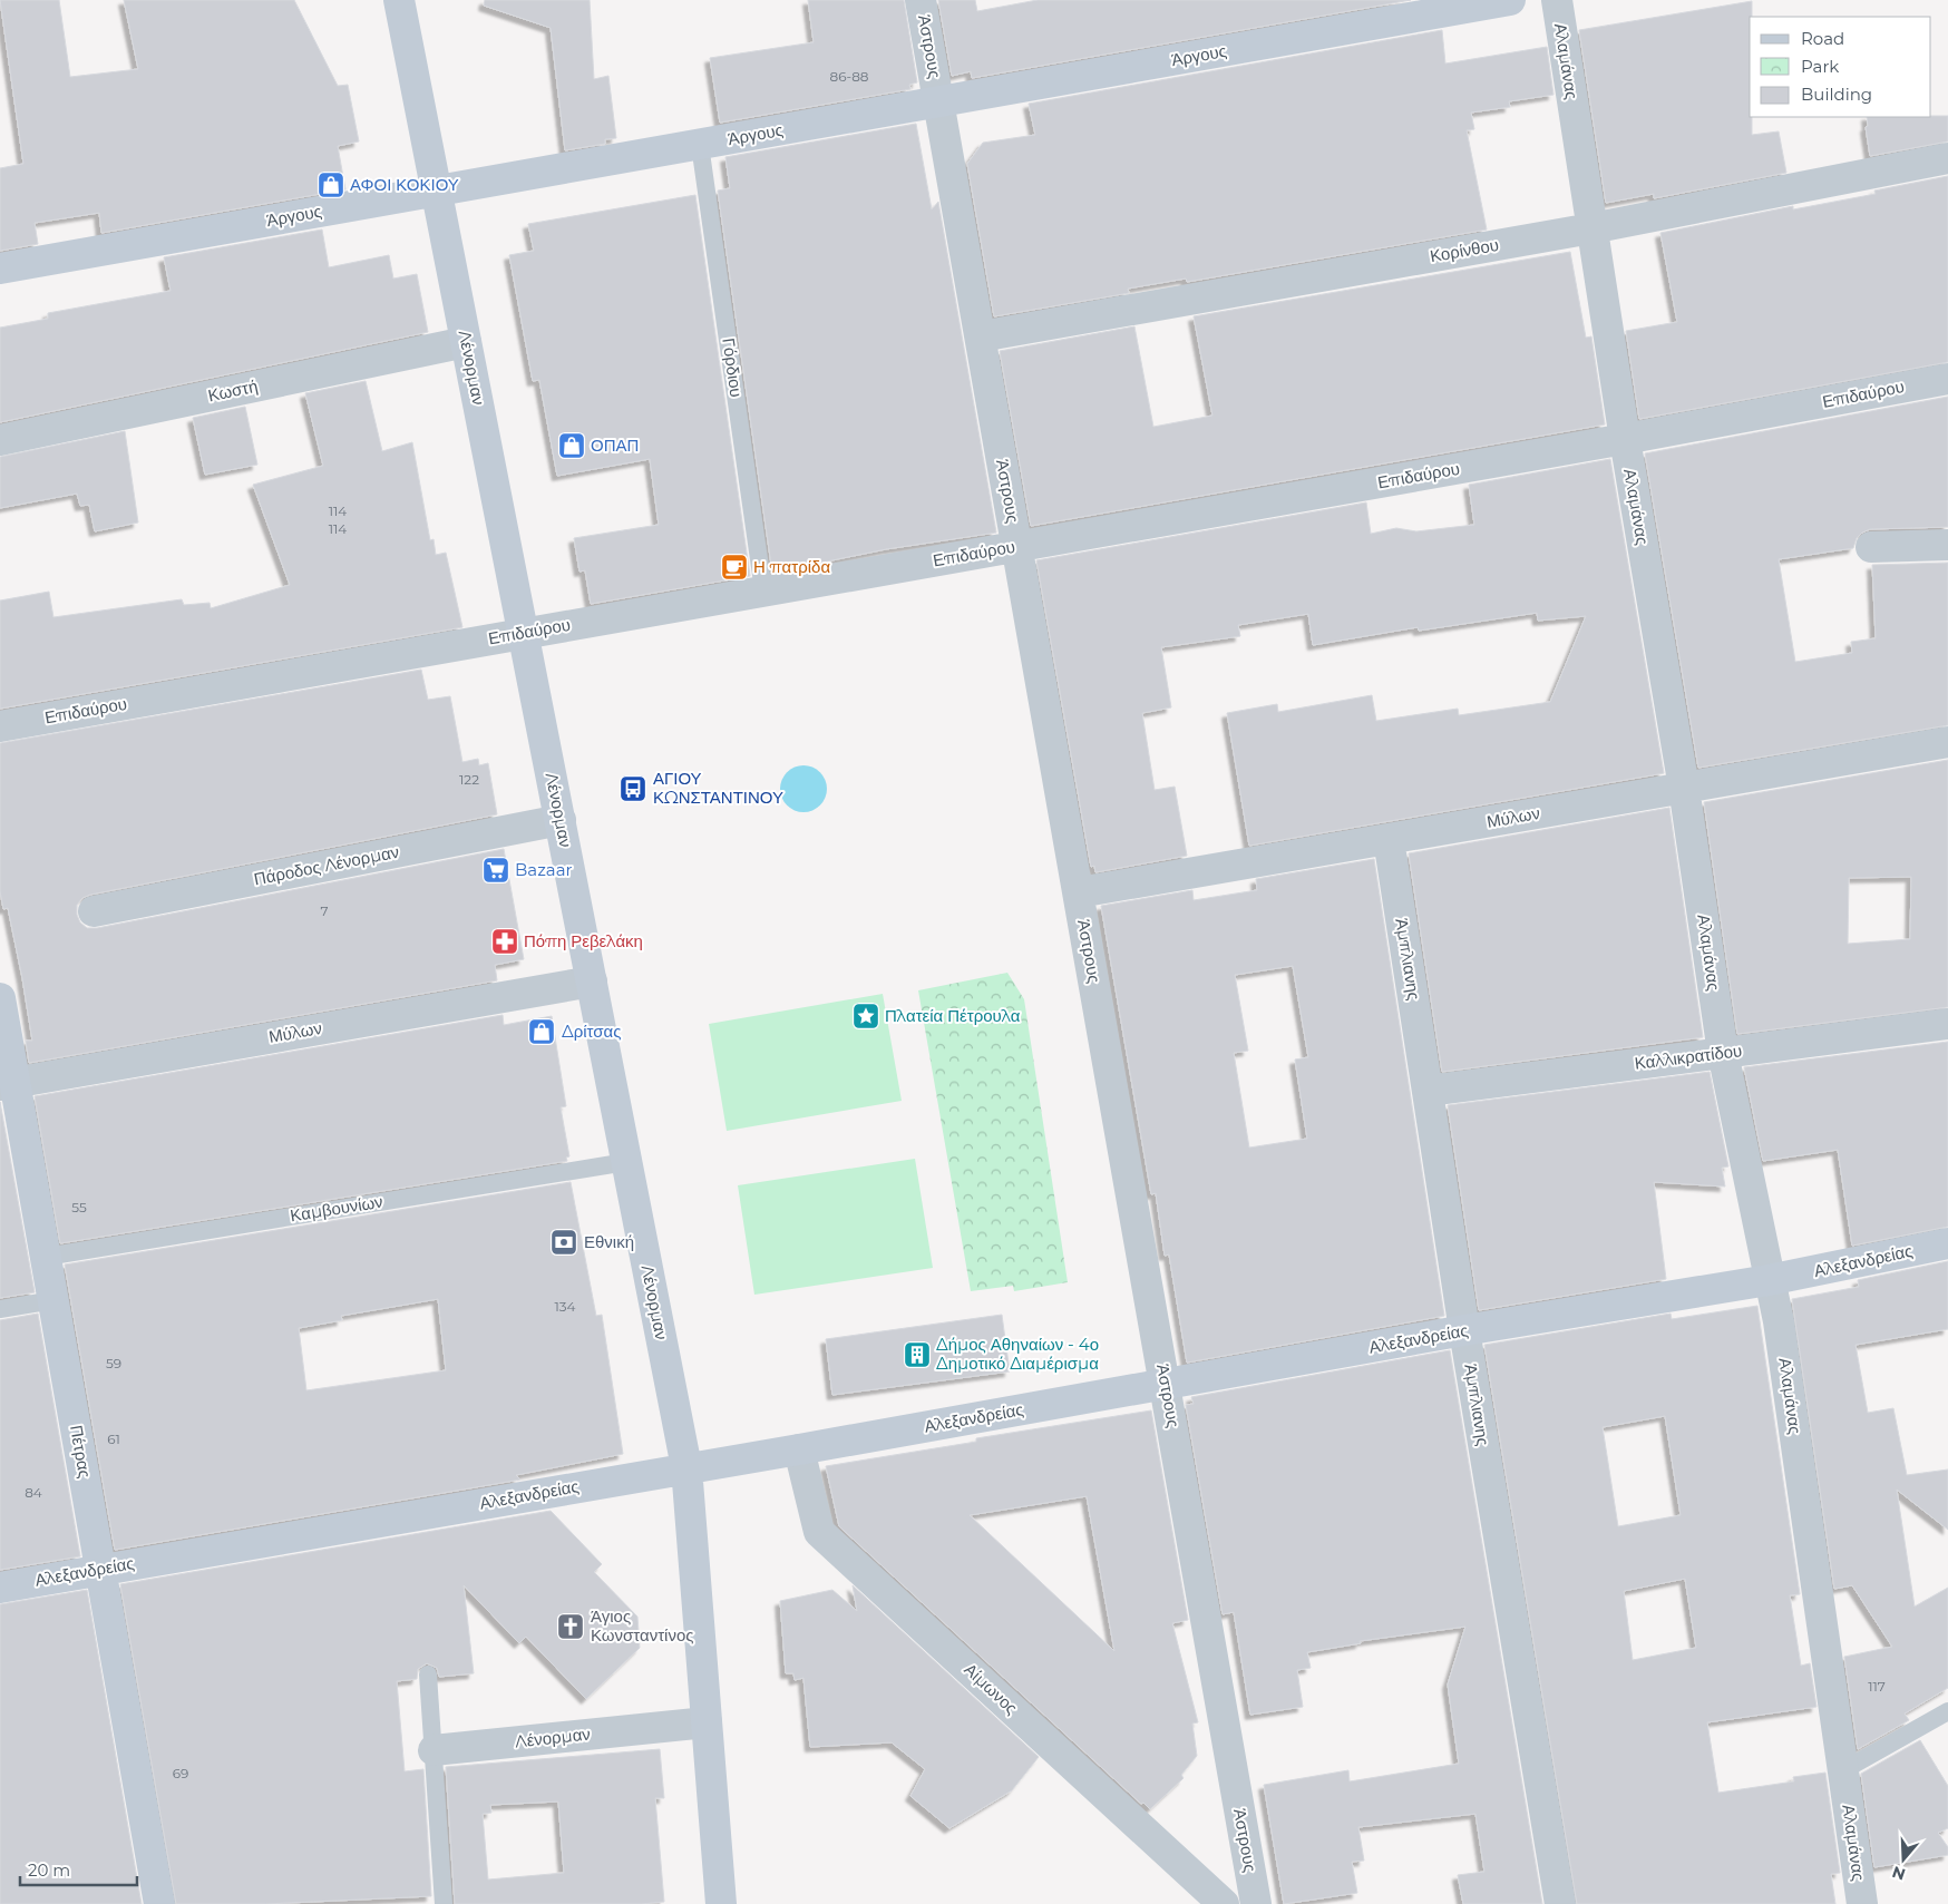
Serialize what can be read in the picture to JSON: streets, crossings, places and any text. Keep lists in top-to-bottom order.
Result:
{
  "streets": {
    "street": [
      "Άστρους",
      "Άργους",
      "Αλαμάνας",
      "Κορίνθου",
      "Λένορμαν",
      "Κωστή",
      "Επιδαύρου",
      "Μύλων",
      "Πάροδος Λένορμαν",
      "Άμπλιανης",
      "Καλλικρατίδου",
      "Αλεξανδρείας",
      "Πέτρας",
      "Αίμωνος"
    ],
    "lane": ["Γόρδιου", "Καμβουνίων"]
  },
  "crossings": [
    ["Άστρους", "Άργους"],
    ["Άστρους", "Κορίνθου"],
    ["Άστρους", "Επιδαύρου"],
    ["Άστρους", "Μύλων"],
    ["Άστρους", "Αλεξανδρείας"],
    ["Άργους", "Λένορμαν"],
    ["Άργους", "Γόρδιου"],
    ["Αλαμάνας", "Κορίνθου"],
    ["Αλαμάνας", "Επιδαύρου"],
    ["Αλαμάνας", "Μύλων"],
    ["Αλαμάνας", "Καλλικρατίδου"],
    ["Αλαμάνας", "Αλεξανδρείας"],
    ["Λένορμαν", "Κωστή"],
    ["Λένορμαν", "Επιδαύρου"],
    ["Λένορμαν", "Μύλων"],
    ["Λένορμαν", "Πάροδος Λένορμαν"],
    ["Λένορμαν", "Καμβουνίων"],
    ["Λένορμαν", "Αλεξανδρείας"],
    ["Γόρδιου", "Επιδαύρου"],
    ["Μύλων", "Άμπλιανης"],
    ["Μύλων", "Πέτρας"],
    ["Άμπλιανης", "Καλλικρατίδου"],
    ["Άμπλιανης", "Αλεξανδρείας"],
    ["Καμβουνίων", "Πέτρας"],
    ["Αλεξανδρείας", "Πέτρας"],
    ["Αλεξανδρείας", "Αίμωνος"]
  ],
  "places": {
    "shop": ["ΑΦΟΙ ΚΟΚΙΟΥ", "ΟΠΑΠ", "Δρίτσας"],
    "cafe": ["Η πατρίδα"],
    "bus stop": ["ΑΓΙΟΥ ΚΩΝΣΤΑΝΤΙΝΟΥ"],
    "supermarket": ["Bazaar"],
    "pharmacy": ["Πόπη Ρεβελάκη"],
    "place": ["Πλατεία Πέτρουλα"],
    "bank": ["Εθνική"],
    "building": ["Δήμος Αθηναίων - 4ο Δημοτικό Διαμέρισμα"],
    "church": ["Άγιος Κωνσταντίνος"]
  },
  "house_numbers": [
    "86-88",
    "114",
    "114",
    "122",
    "7",
    "55",
    "134",
    "59",
    "61",
    "84",
    "117",
    "69"
  ],
  "legend": ["Road", "Park", "Building"],
  "scale_bar": "20 m",
  "north": "bottom"
}
